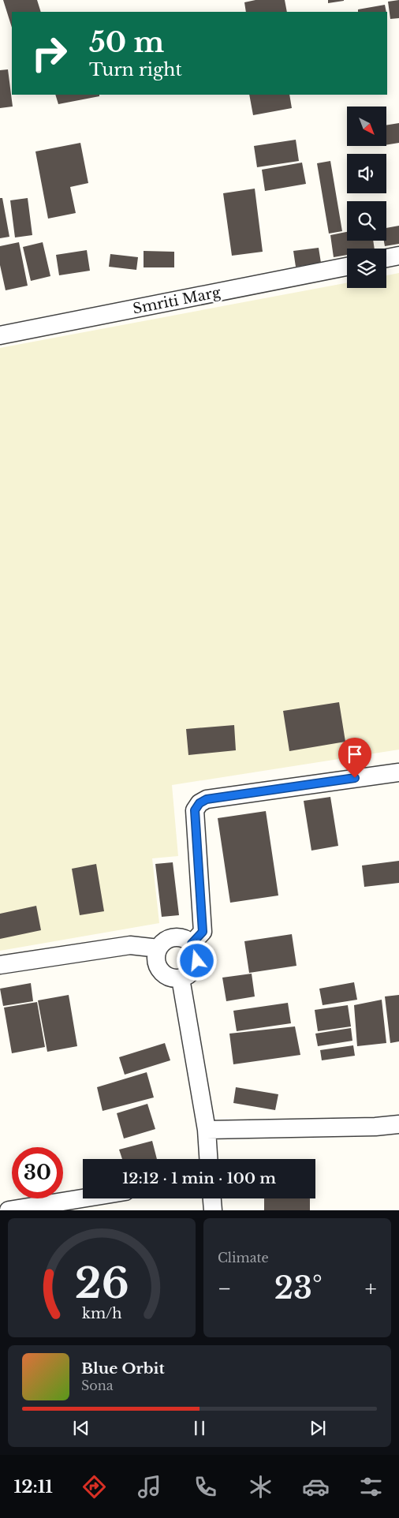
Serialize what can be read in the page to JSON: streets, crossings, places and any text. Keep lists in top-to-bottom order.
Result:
{
  "streets": {
    "street": ["Smriti Marg"]
  },
  "north": "bottom right",
  "page": {
    "turn": ["50 m", "Turn right"],
    "limit": "30",
    "trip": "12:12 · 1 min · 100 m",
    "tile": "Climate",
    "heat": ["−", "23°", "+"],
    "song": ["Blue Orbit", "Sona"],
    "tabs": "12:11",
    "gauge": ["26", "km/h"]
  }
}
